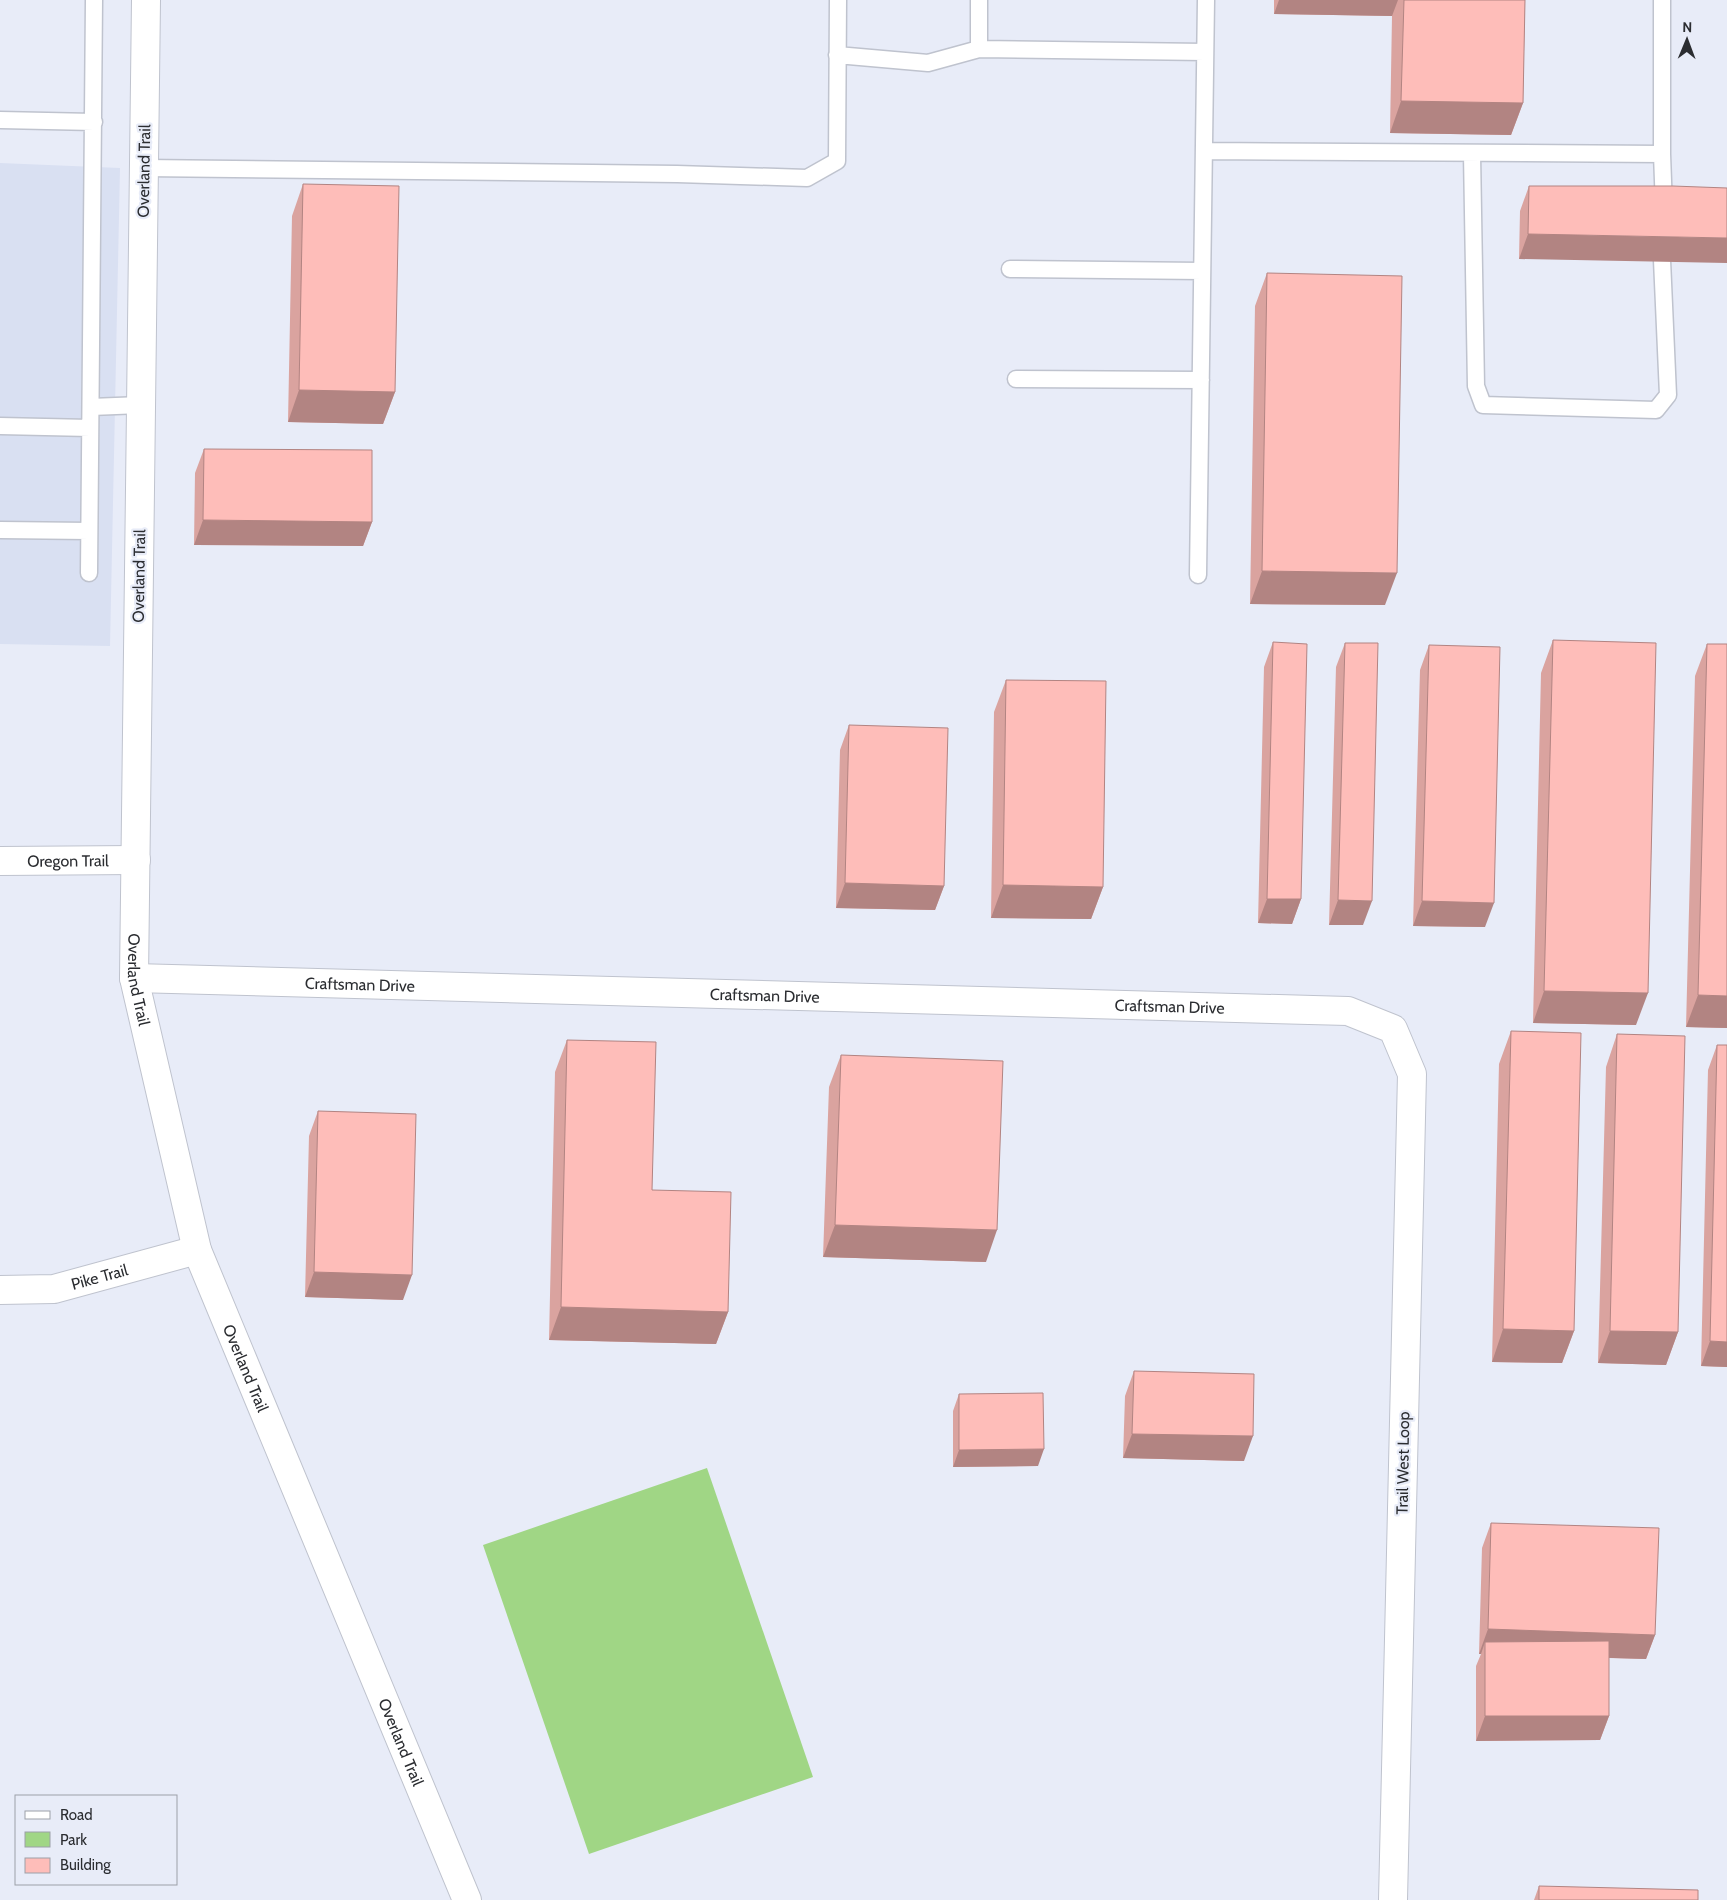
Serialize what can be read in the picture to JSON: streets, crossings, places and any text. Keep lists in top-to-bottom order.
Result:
{
  "streets": {
    "street": [
      "Overland Trail",
      "Oregon Trail",
      "Craftsman Drive",
      "Pike Trail",
      "Trail West Loop"
    ]
  },
  "crossings": [
    ["Overland Trail", "Oregon Trail"],
    ["Overland Trail", "Craftsman Drive"],
    ["Overland Trail", "Pike Trail"],
    ["Craftsman Drive", "Trail West Loop"]
  ],
  "legend": ["Road", "Park", "Building"],
  "north": "top"
}
